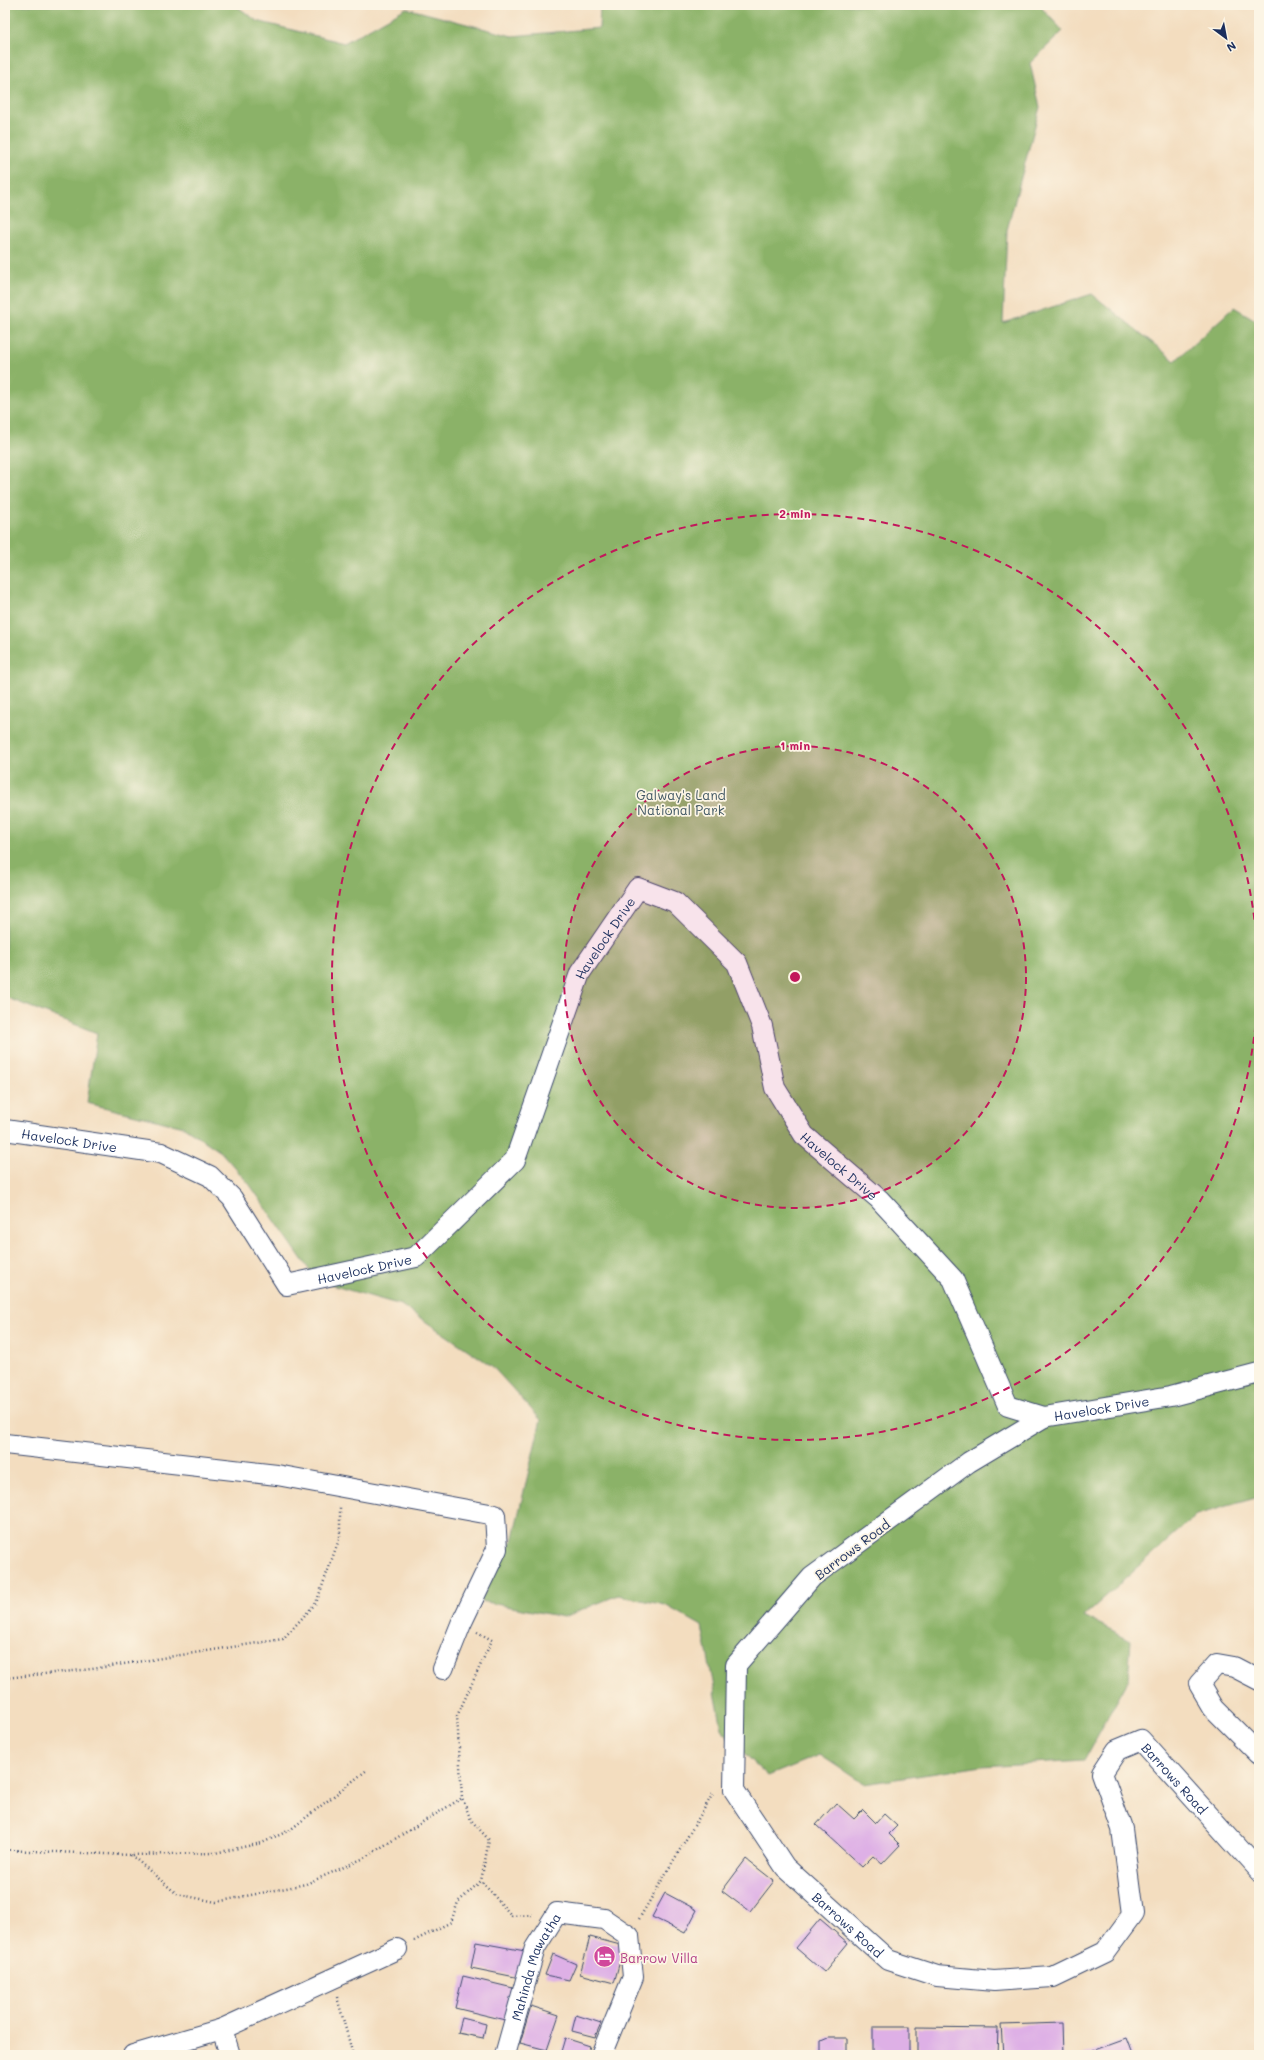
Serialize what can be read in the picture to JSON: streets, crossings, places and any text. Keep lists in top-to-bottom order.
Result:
{
  "streets": {
    "street": ["Havelock Drive", "Barrows Road", "Mahinda Mawatha"]
  },
  "crossings": [
    ["Havelock Drive", "Barrows Road"]
  ],
  "parks": ["Galway's Land National Park"],
  "places": {
    "hotel": ["Barrow Villa"]
  },
  "north": "bottom right",
  "rings": ["2 min", "1 min"]
}
